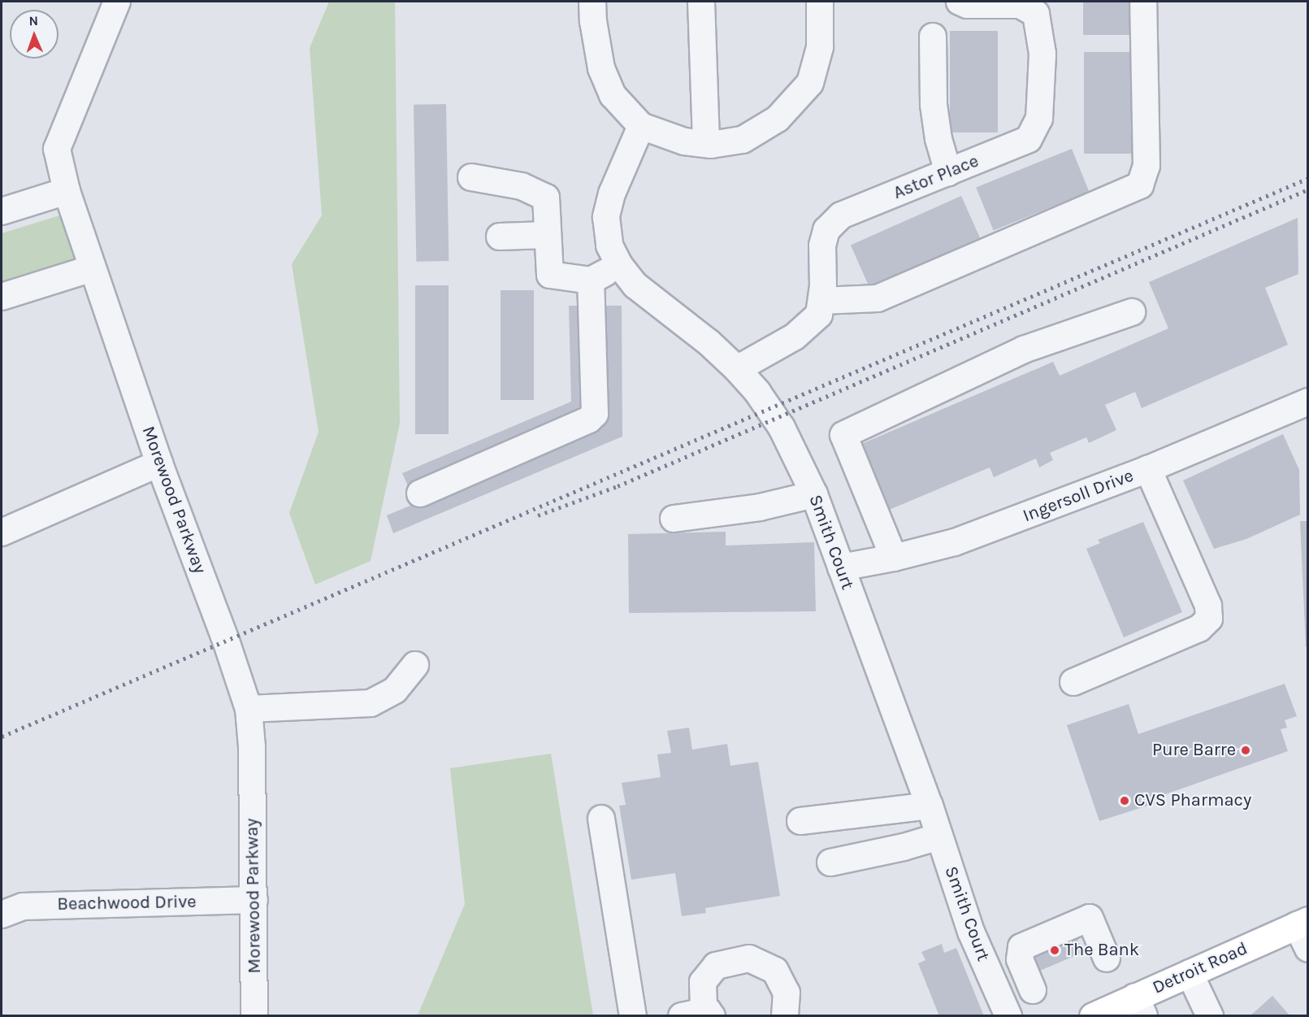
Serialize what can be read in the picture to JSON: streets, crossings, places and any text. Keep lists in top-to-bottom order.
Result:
{
  "streets": {
    "main road": ["Detroit Road"],
    "street": [
      "Astor Place",
      "Ingersoll Drive",
      "Morewood Parkway",
      "Smith Court",
      "Beachwood Drive"
    ]
  },
  "crossings": [
    ["Astor Place", "Smith Court"],
    ["Ingersoll Drive", "Smith Court"],
    ["Morewood Parkway", "Beachwood Drive"]
  ],
  "places": ["Pure Barre", "CVS Pharmacy", "The Bank"],
  "north": "top"
}
